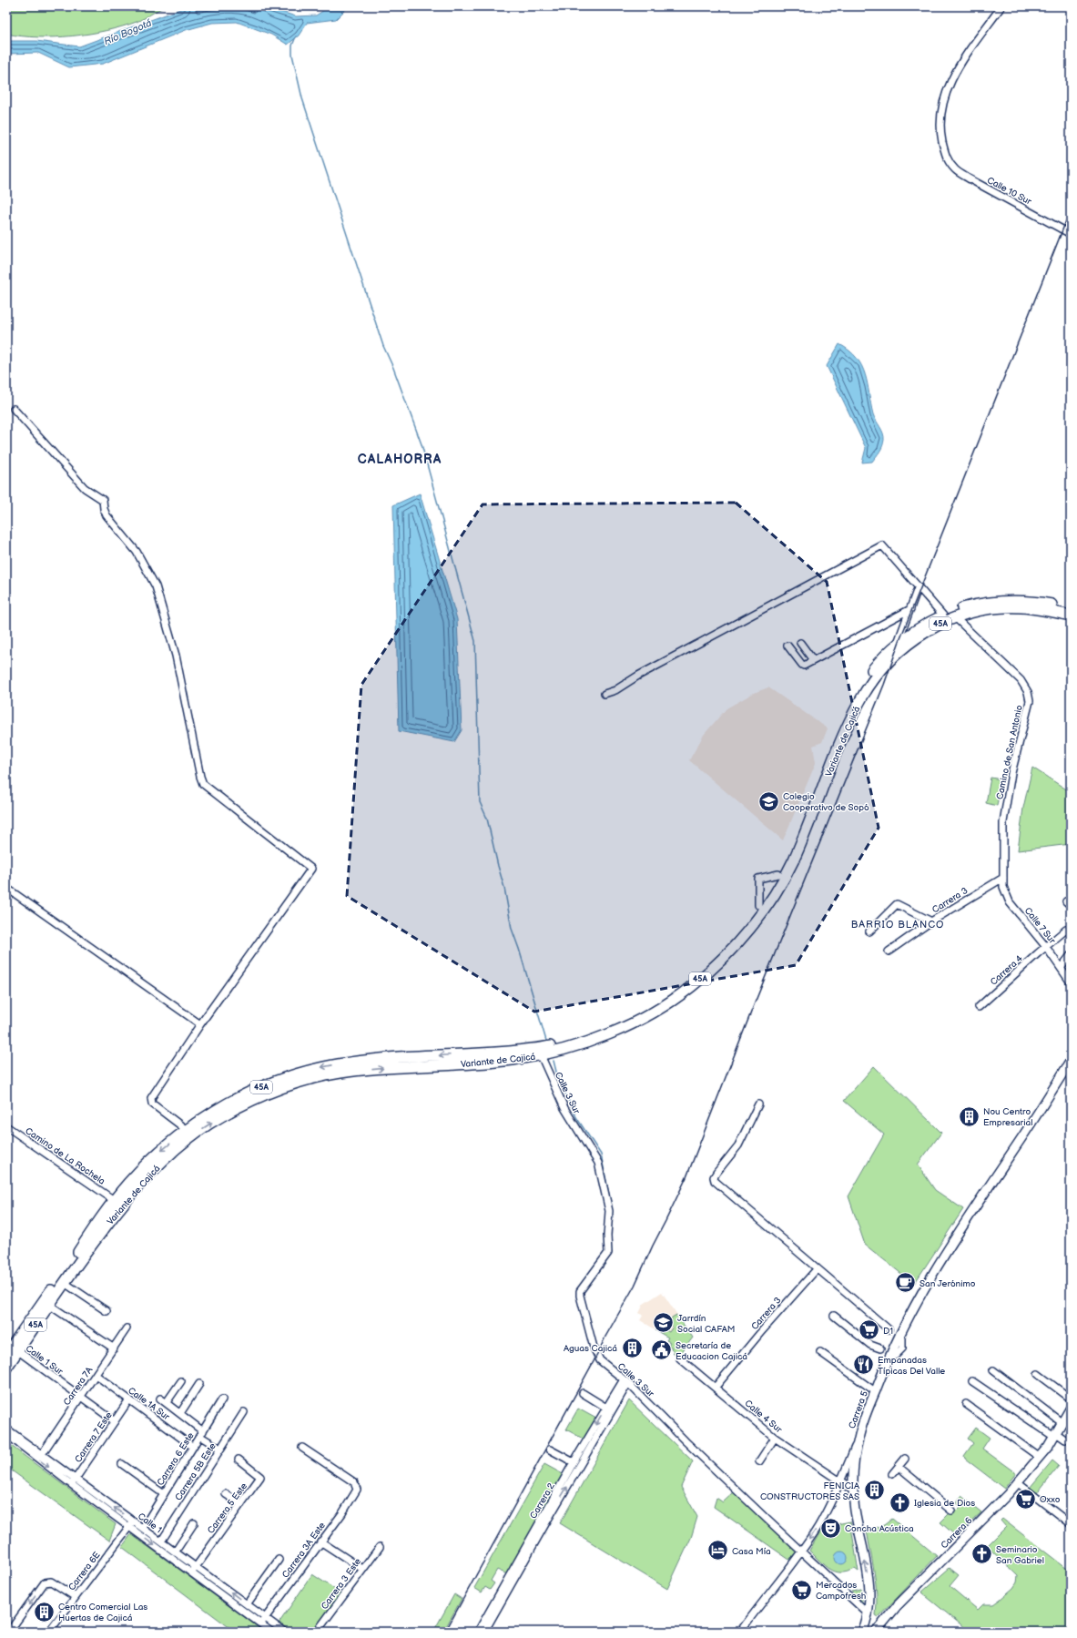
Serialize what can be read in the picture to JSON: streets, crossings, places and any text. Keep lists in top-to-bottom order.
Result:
{
  "streets": {
    "highway": ["45A", "Variante de Cajicá"],
    "main road": ["Carrera 5", "Carrera 6"],
    "street": [
      "Calle 10 Sur",
      "Camino de San Antonio",
      "Carrera 3",
      "Calle 7 Sur",
      "Carrera 4",
      "Calle 3 Sur",
      "Camino de La Rochela",
      "Calle 1 Sur",
      "Carrera 7A",
      "Calle 1A Sur",
      "Calle 4 Sur",
      "Carrera 7 Este",
      "Carrera 6 Este",
      "Carrera 5B Este",
      "Carrera 2",
      "Carrera 5 Este",
      "Calle 1",
      "Carrera 3A Este",
      "Carrera 6E",
      "Carrera 3 Este"
    ]
  },
  "crossings": [
    ["Variante de Cajicá", "Camino de San Antonio"],
    ["Variante de Cajicá", "Calle 3 Sur"],
    ["Variante de Cajicá", "Camino de La Rochela"],
    ["Variante de Cajicá", "Calle 1 Sur"],
    ["Camino de San Antonio", "Carrera 3"],
    ["Camino de San Antonio", "Calle 7 Sur"],
    ["Carrera 3", "Calle 7 Sur"],
    ["Carrera 3", "Calle 4 Sur"],
    ["Calle 7 Sur", "Carrera 4"],
    ["Calle 3 Sur", "Carrera 5"],
    ["Calle 3 Sur", "Carrera 2"],
    ["Calle 1 Sur", "Carrera 7A"],
    ["Calle 1 Sur", "Carrera 7 Este"],
    ["Carrera 7A", "Calle 1A Sur"],
    ["Carrera 7A", "Calle 1"],
    ["Calle 1A Sur", "Carrera 7 Este"],
    ["Calle 1A Sur", "Carrera 6 Este"],
    ["Carrera 5", "Calle 4 Sur"],
    ["Carrera 7 Este", "Calle 1"],
    ["Carrera 6 Este", "Calle 1"],
    ["Carrera 5B Este", "Calle 1"],
    ["Carrera 5 Este", "Calle 1"],
    ["Calle 1", "Carrera 3A Este"],
    ["Calle 1", "Carrera 6E"]
  ],
  "districts": ["CALAHORRA", "BARRIO BLANCO"],
  "water": ["Río Bogotá"],
  "places": {
    "school or university": ["Colegio Cooperativo de Sopó", "Jarrdín Social CAFAM"],
    "building": [
      "Nou Centro Empresarial",
      "Aguas Cajicá",
      "FENICIA CONSTRUCTORES SAS",
      "Centro Comercial Las Huertas de Cajicá"
    ],
    "cafe": ["San Jerónimo"],
    "supermarket": ["D1", "Oxxo", "Mercados Campofresh"],
    "public building": ["Secretaría de Educacion Cajicá"],
    "restaurant": ["Empanadas Típicas Del Valle"],
    "church": ["Iglesia de Dios", "Seminario San Gabriel"],
    "theatre": ["Concha Acústica"],
    "hotel": ["Casa Mía"]
  }
}
